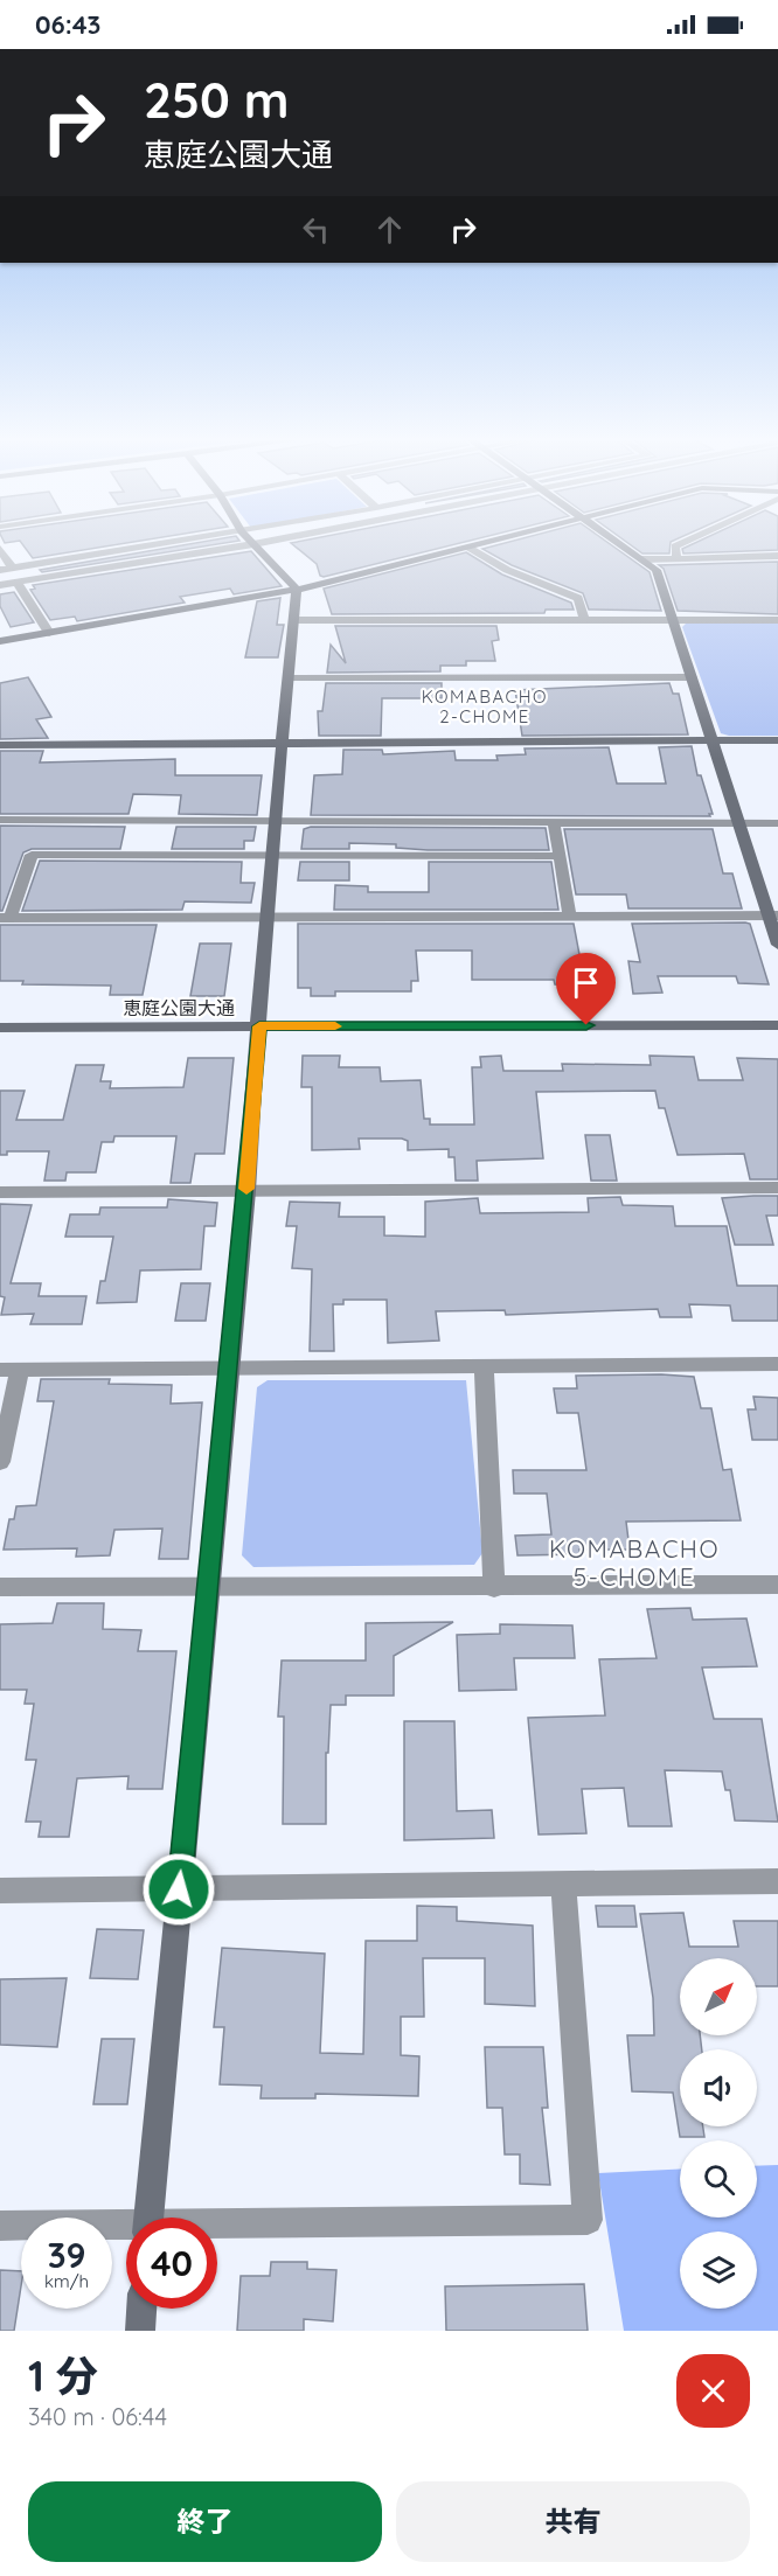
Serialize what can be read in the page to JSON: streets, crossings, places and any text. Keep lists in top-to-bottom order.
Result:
{
  "streets": {
    "street": ["恵庭公園大通"]
  },
  "districts": ["KOMABACHO 2-CHOME", "KOMABACHO 5-CHOME"],
  "north": "top right",
  "page": {
    "status": "06:43",
    "turn": ["250 m", "恵庭公園大通"],
    "speed": "39 km/h",
    "limit": "40",
    "heading": ["1 分", "340 m · 06:44"],
    "buttons": ["終了", "共有"]
  }
}
